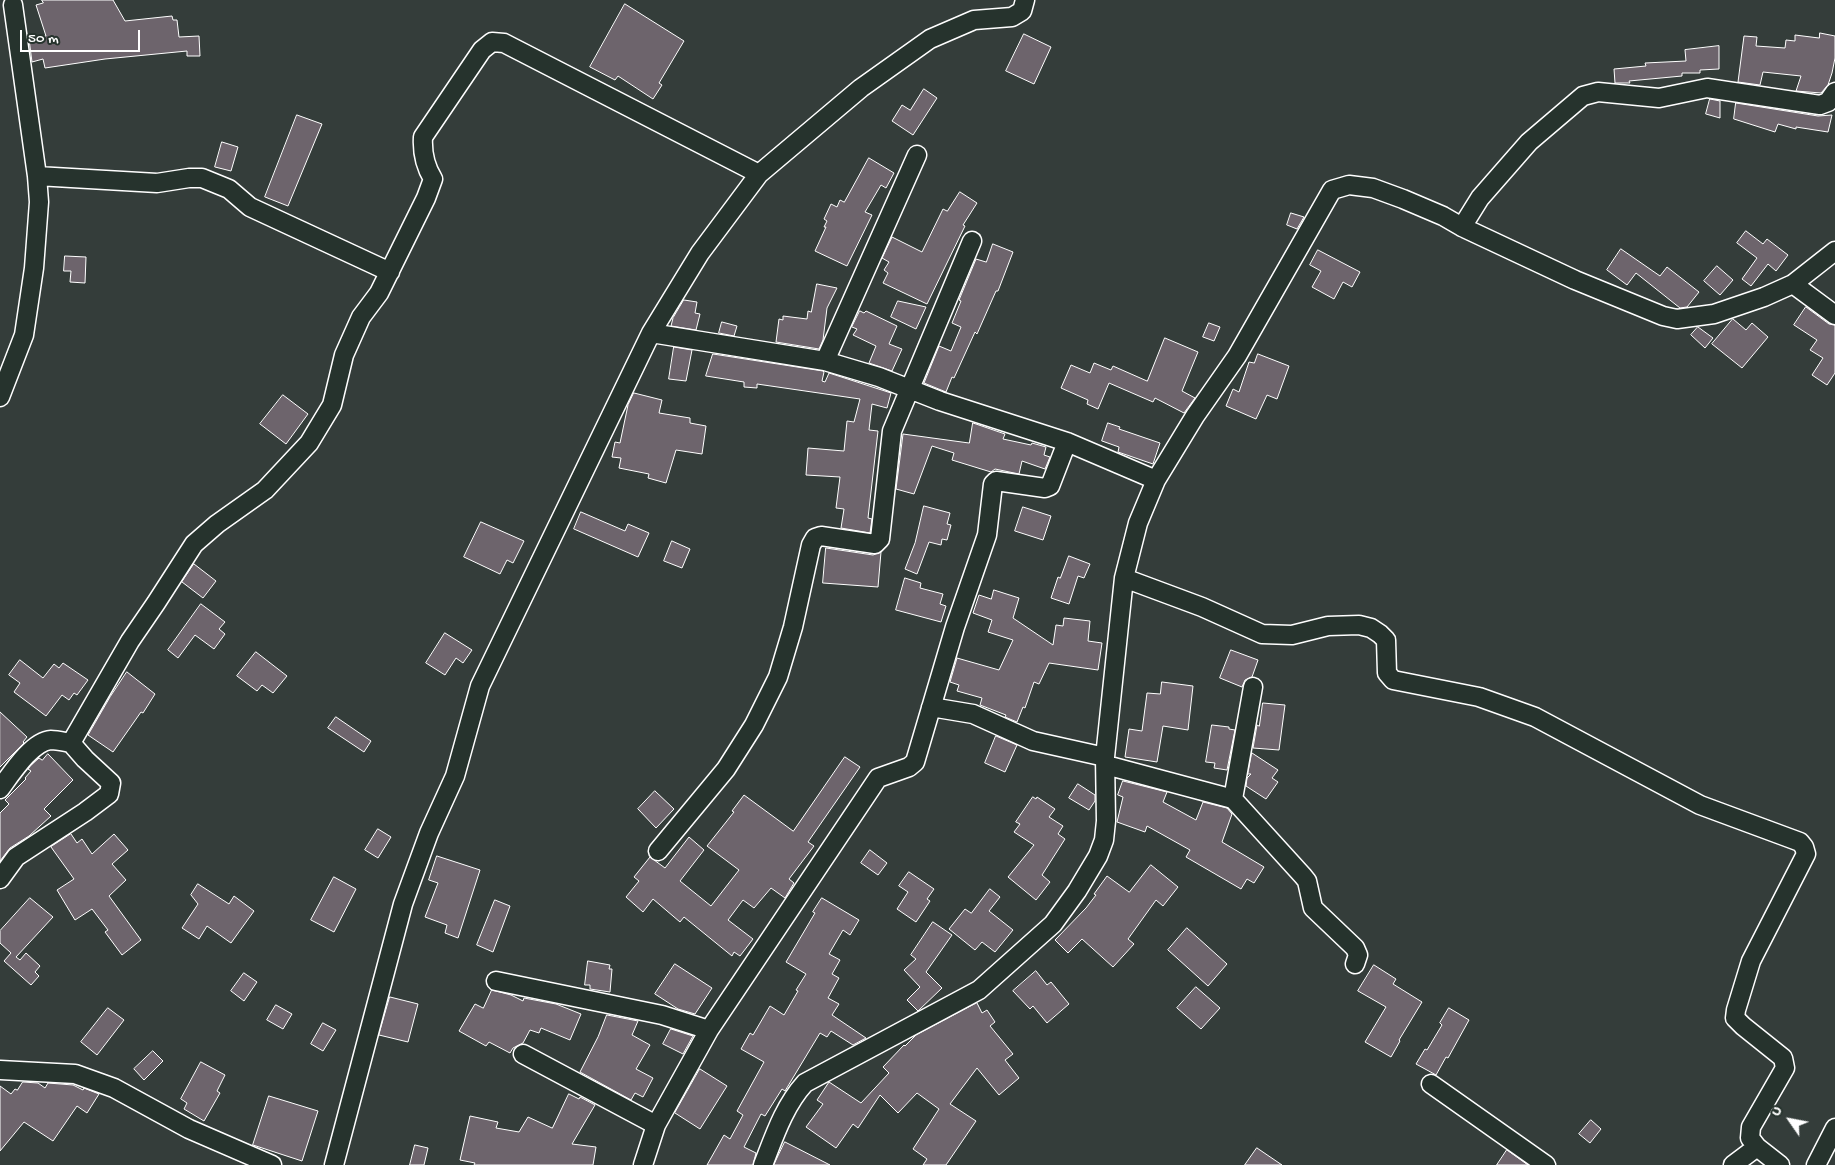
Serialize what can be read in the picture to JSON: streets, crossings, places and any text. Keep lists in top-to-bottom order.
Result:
{
  "scale_bar": "50 m",
  "north": "top left"
}
